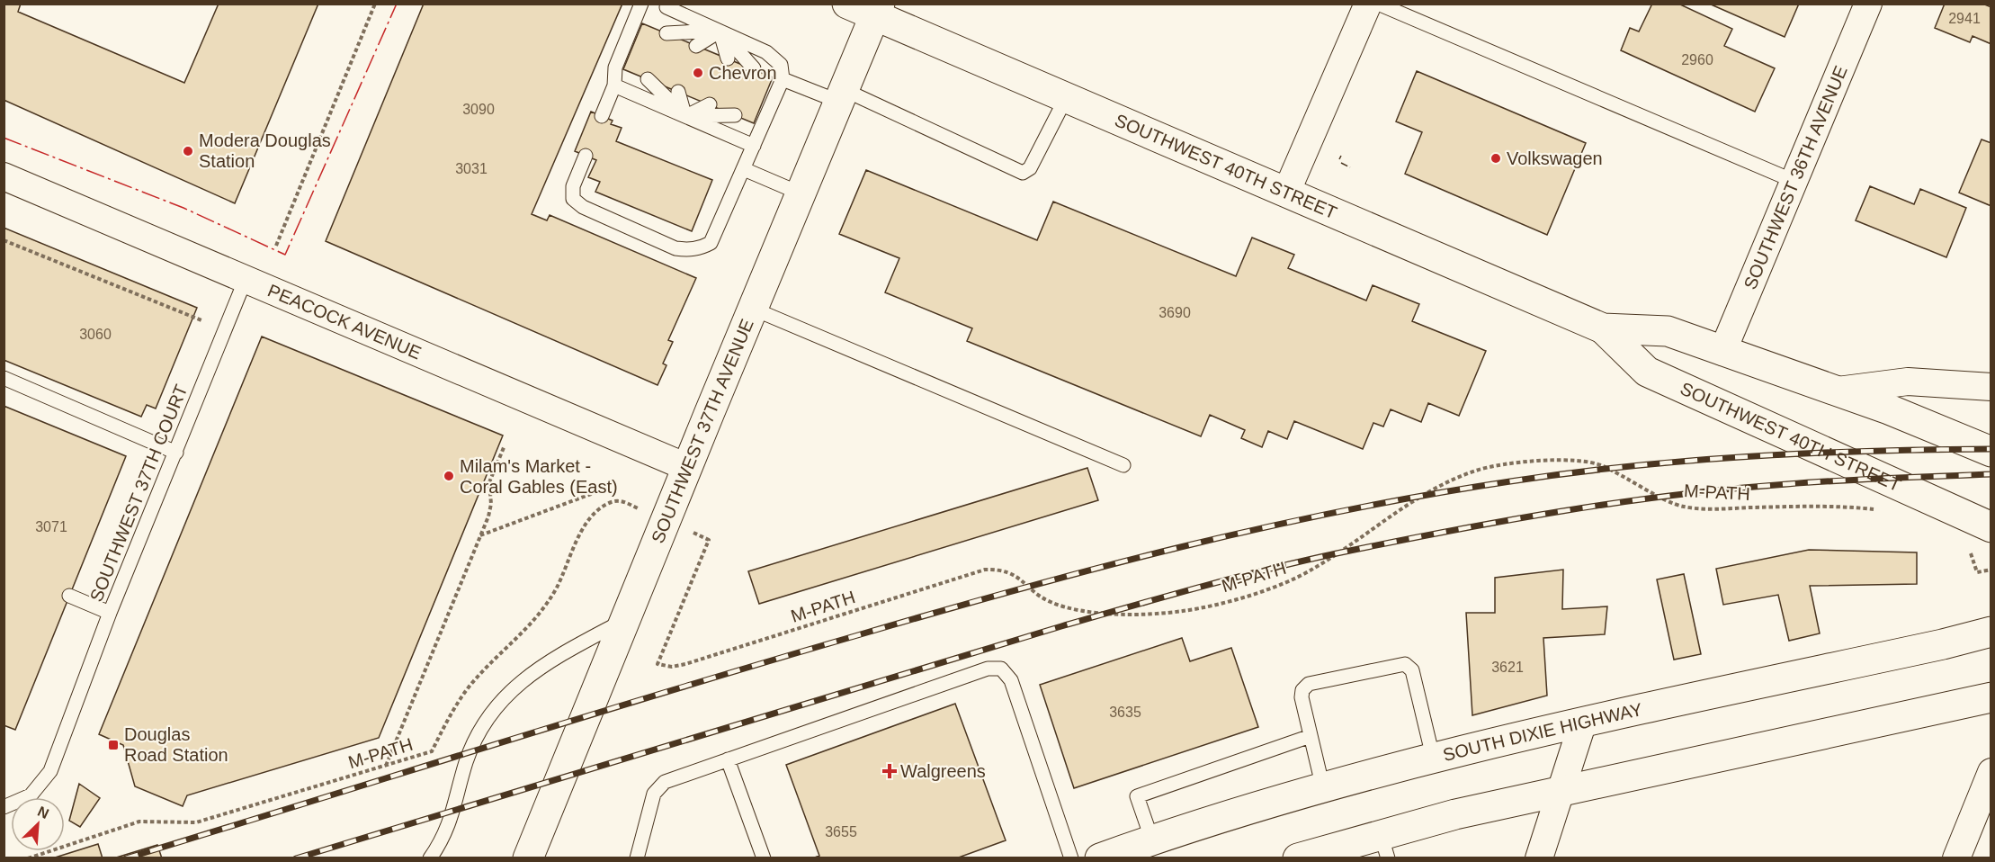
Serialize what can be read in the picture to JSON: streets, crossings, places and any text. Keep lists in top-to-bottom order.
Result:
{
  "streets": {
    "main road": ["SOUTHWEST 40TH STREET", "SOUTHWEST 37TH AVENUE", "SOUTH DIXIE HIGHWAY"],
    "street": ["SOUTHWEST 36TH AVENUE", "PEACOCK AVENUE"],
    "lane": ["SOUTHWEST 37TH COURT"],
    "path": ["M-PATH"]
  },
  "crossings": [
    ["SOUTHWEST 40TH STREET", "SOUTHWEST 36TH AVENUE"],
    ["SOUTHWEST 40TH STREET", "SOUTHWEST 37TH AVENUE"],
    ["PEACOCK AVENUE", "SOUTHWEST 37TH AVENUE"],
    ["PEACOCK AVENUE", "SOUTHWEST 37TH COURT"]
  ],
  "places": {
    "other": [
      "Chevron",
      "Modera Douglas Station",
      "Volkswagen",
      "Milam's Market - Coral Gables (East)"
    ],
    "transit": ["Douglas Road Station"],
    "health": ["Walgreens"]
  },
  "house_numbers": [
    "2941",
    "2960",
    "3090",
    "3031",
    "3690",
    "3060",
    "3071",
    "3621",
    "3635",
    "3655"
  ],
  "north": "top right"
}
